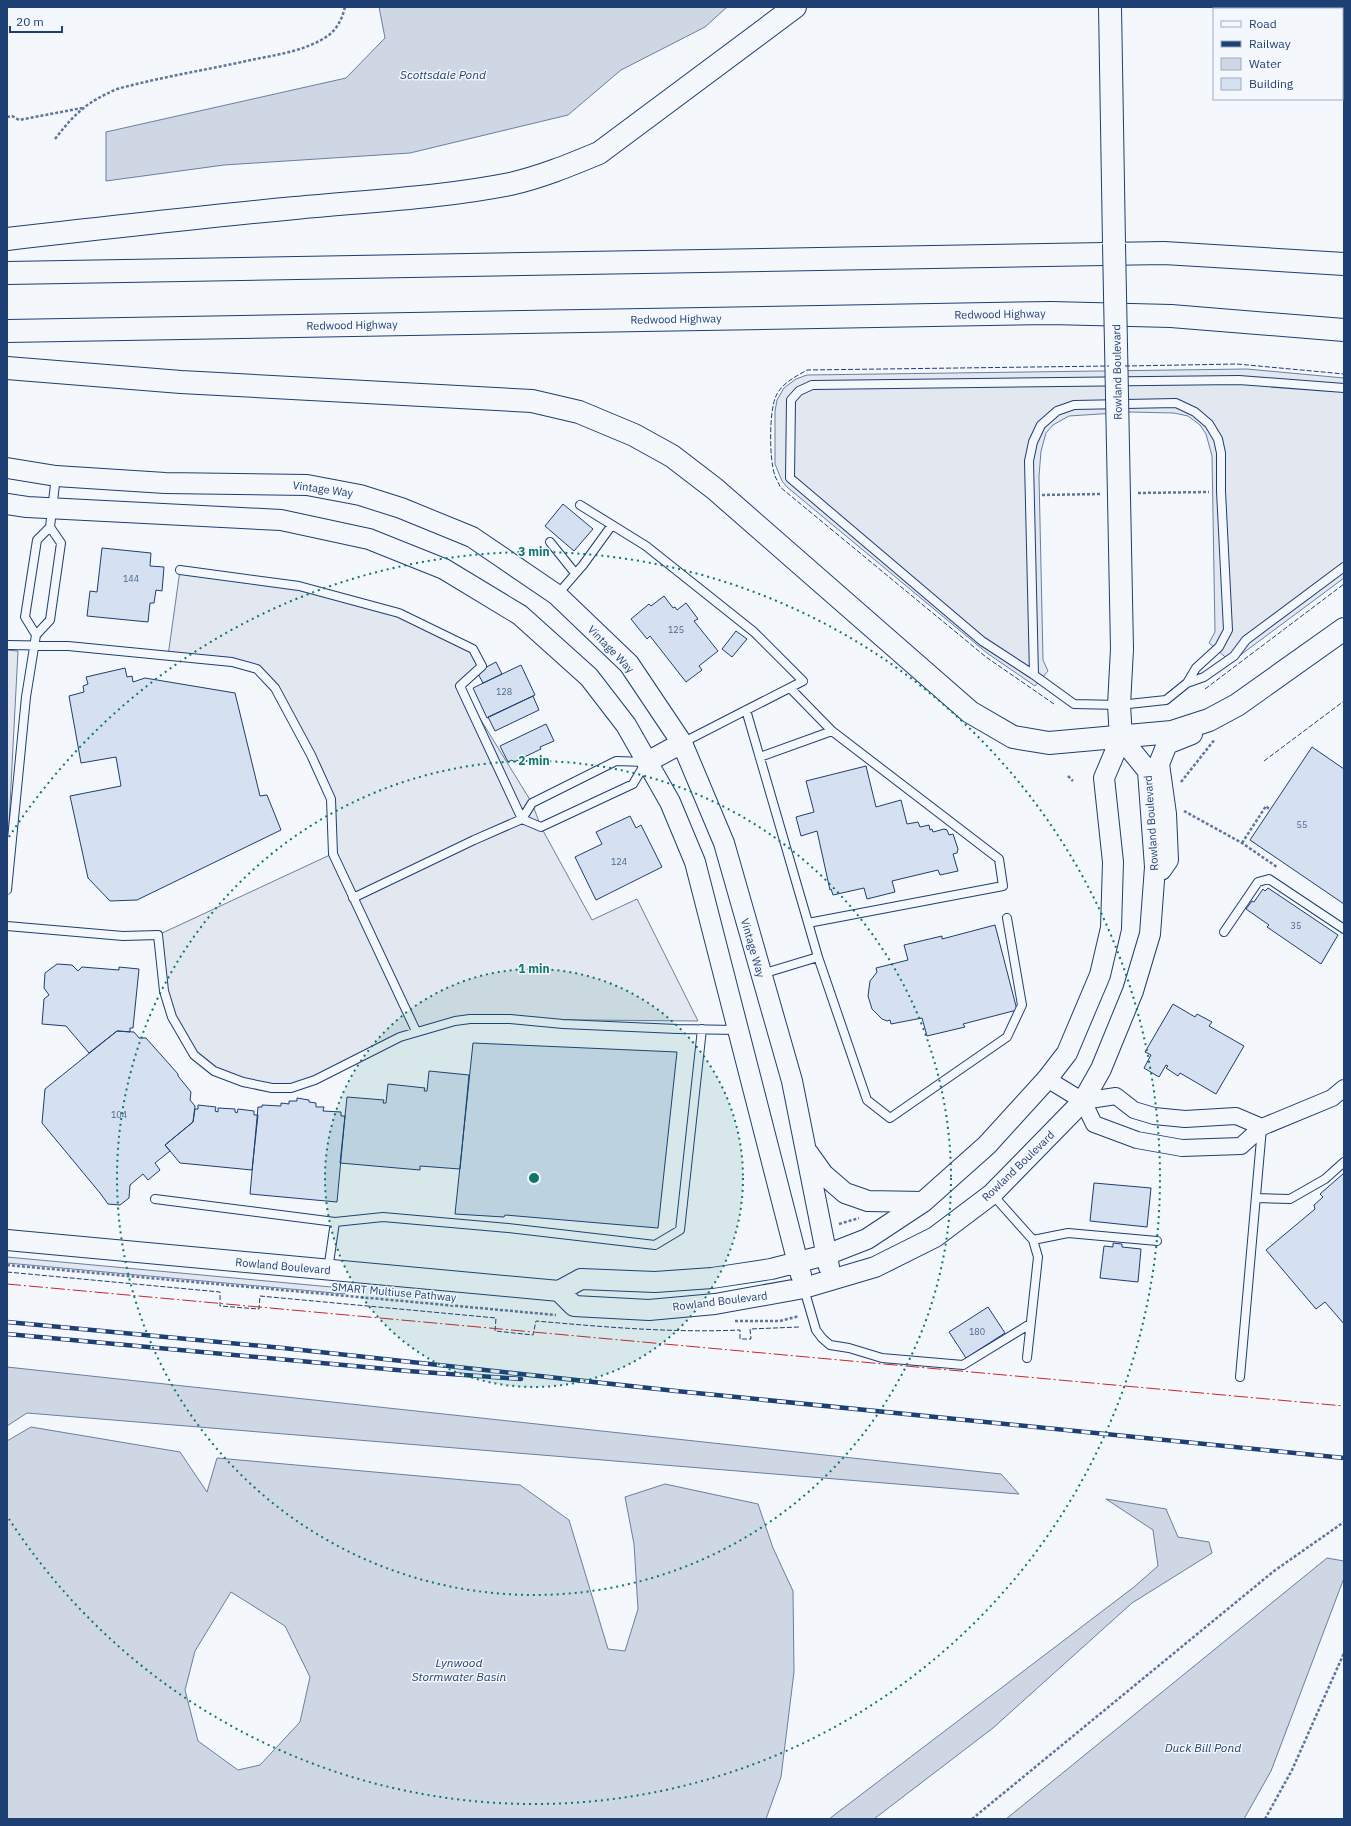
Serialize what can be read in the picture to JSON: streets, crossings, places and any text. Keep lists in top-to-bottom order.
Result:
{
  "streets": {
    "main road": ["Redwood Highway", "Rowland Boulevard"],
    "street": ["Vintage Way"],
    "path": ["SMART Multiuse Pathway"]
  },
  "crossings": [
    ["Rowland Boulevard", "Vintage Way"]
  ],
  "water": ["Scottsdale Pond", "Lynwood Stormwater Basin", "Duck Bill Pond"],
  "house_numbers": [
    "144",
    "125",
    "128",
    "55",
    "124",
    "35",
    "104",
    "180"
  ],
  "legend": [
    "Road",
    "Railway",
    "Water",
    "Building"
  ],
  "scale_bar": "20 m",
  "rings": ["3 min", "2 min", "1 min"]
}
